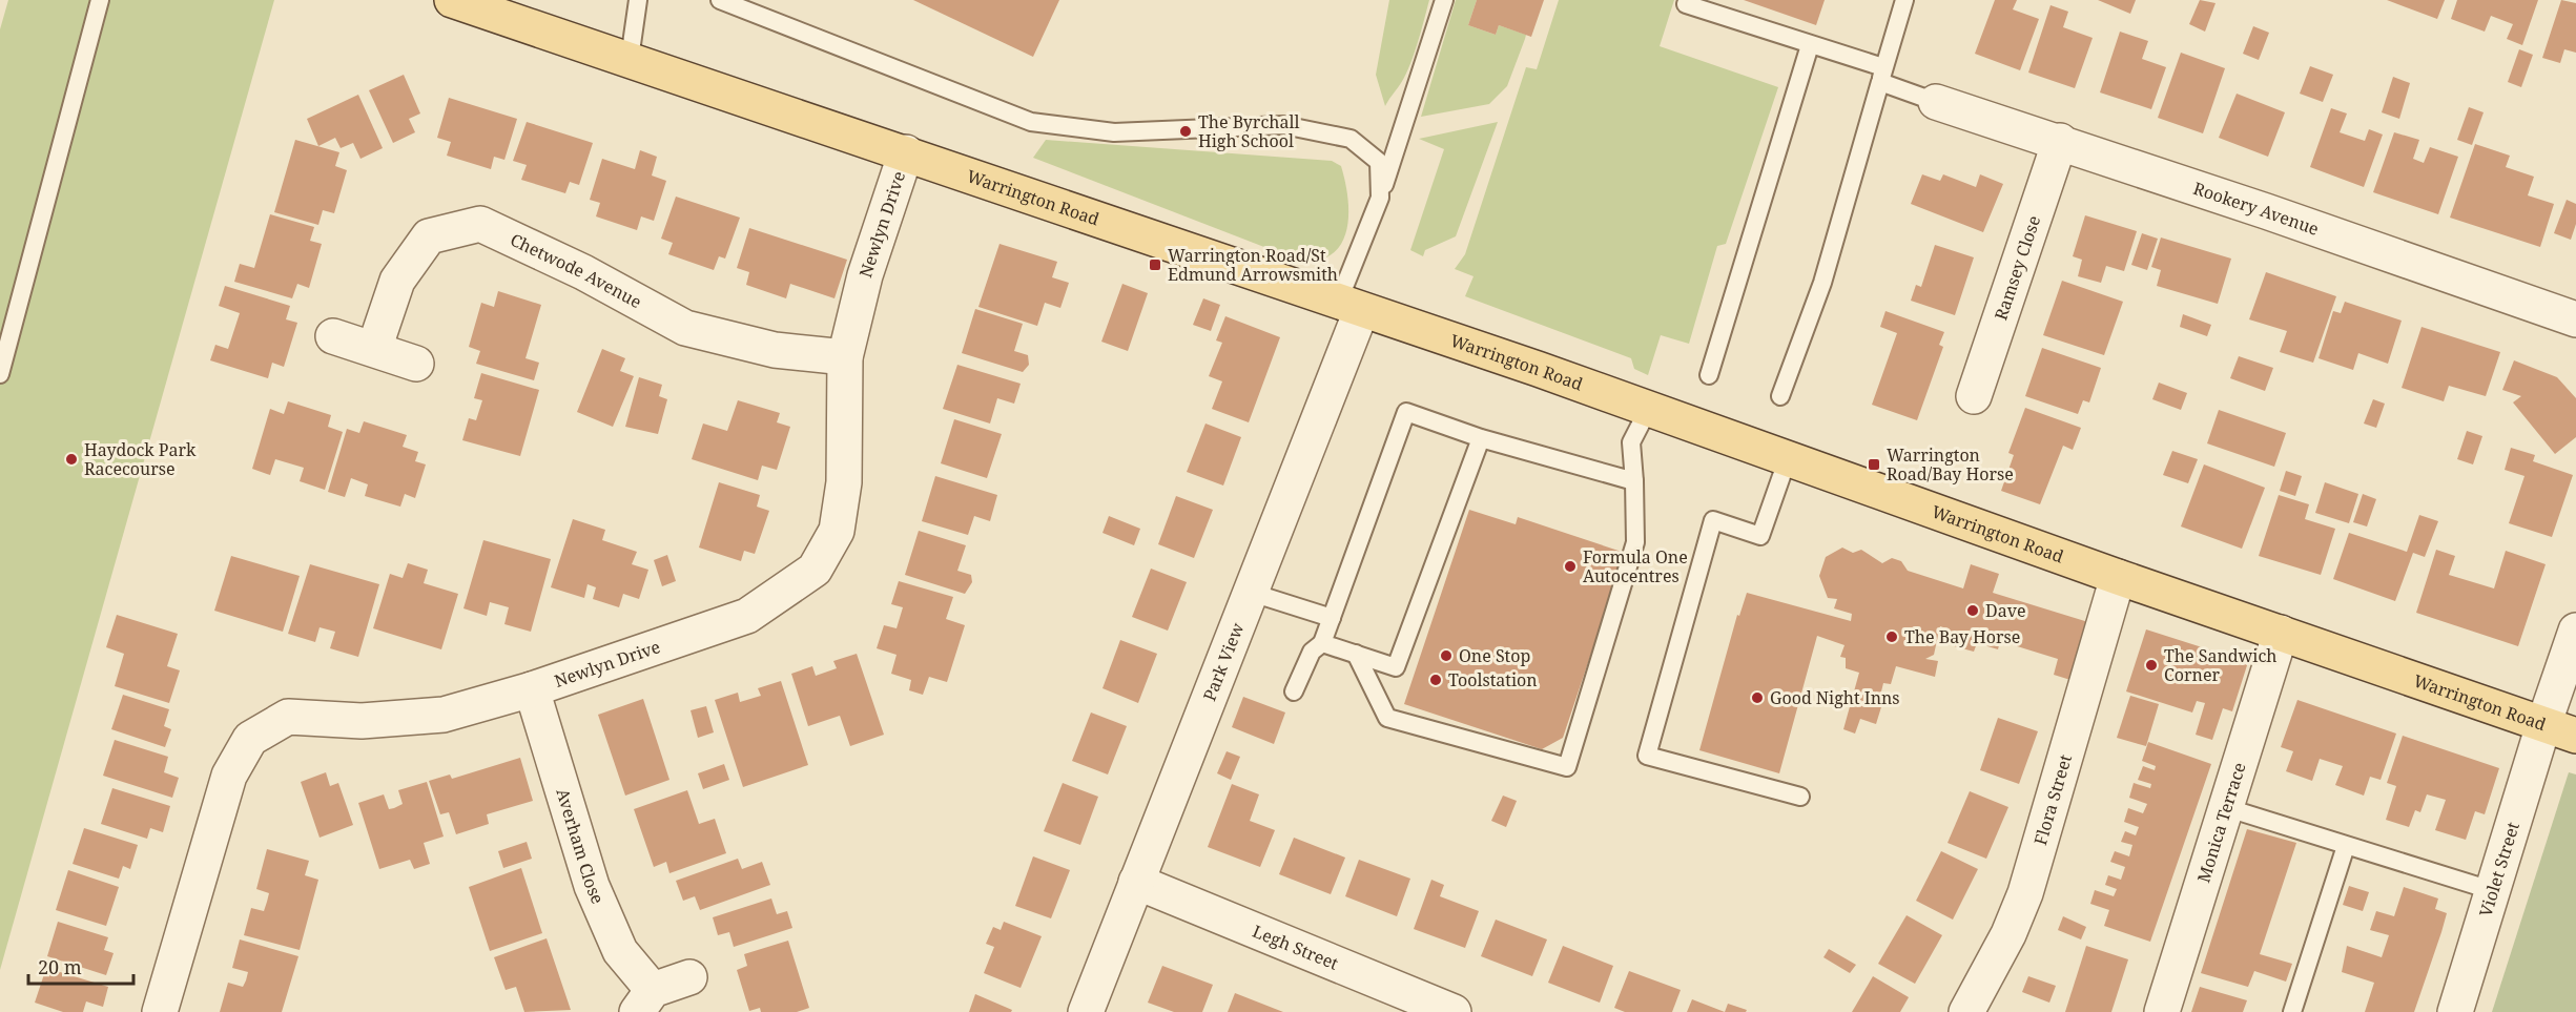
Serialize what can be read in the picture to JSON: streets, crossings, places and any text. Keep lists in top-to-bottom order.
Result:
{
  "streets": {
    "main road": ["Warrington Road"],
    "street": [
      "Rookery Avenue",
      "Newlyn Drive",
      "Ramsey Close",
      "Chetwode Avenue",
      "Park View",
      "Flora Street",
      "Monica Terrace",
      "Averham Close",
      "Violet Street",
      "Legh Street"
    ]
  },
  "crossings": [
    ["Warrington Road", "Newlyn Drive"],
    ["Warrington Road", "Park View"],
    ["Warrington Road", "Flora Street"],
    ["Warrington Road", "Monica Terrace"],
    ["Warrington Road", "Violet Street"],
    ["Rookery Avenue", "Ramsey Close"],
    ["Newlyn Drive", "Chetwode Avenue"],
    ["Newlyn Drive", "Averham Close"],
    ["Park View", "Legh Street"]
  ],
  "places": {
    "other": [
      "The Byrchall High School",
      "Haydock Park Racecourse",
      "Formula One Autocentres",
      "Dave",
      "The Bay Horse",
      "One Stop",
      "The Sandwich Corner",
      "Toolstation",
      "Good Night Inns"
    ],
    "transit": ["Warrington Road/St Edmund Arrowsmith", "Warrington Road/Bay Horse"]
  },
  "scale_bar": "20 m"
}
